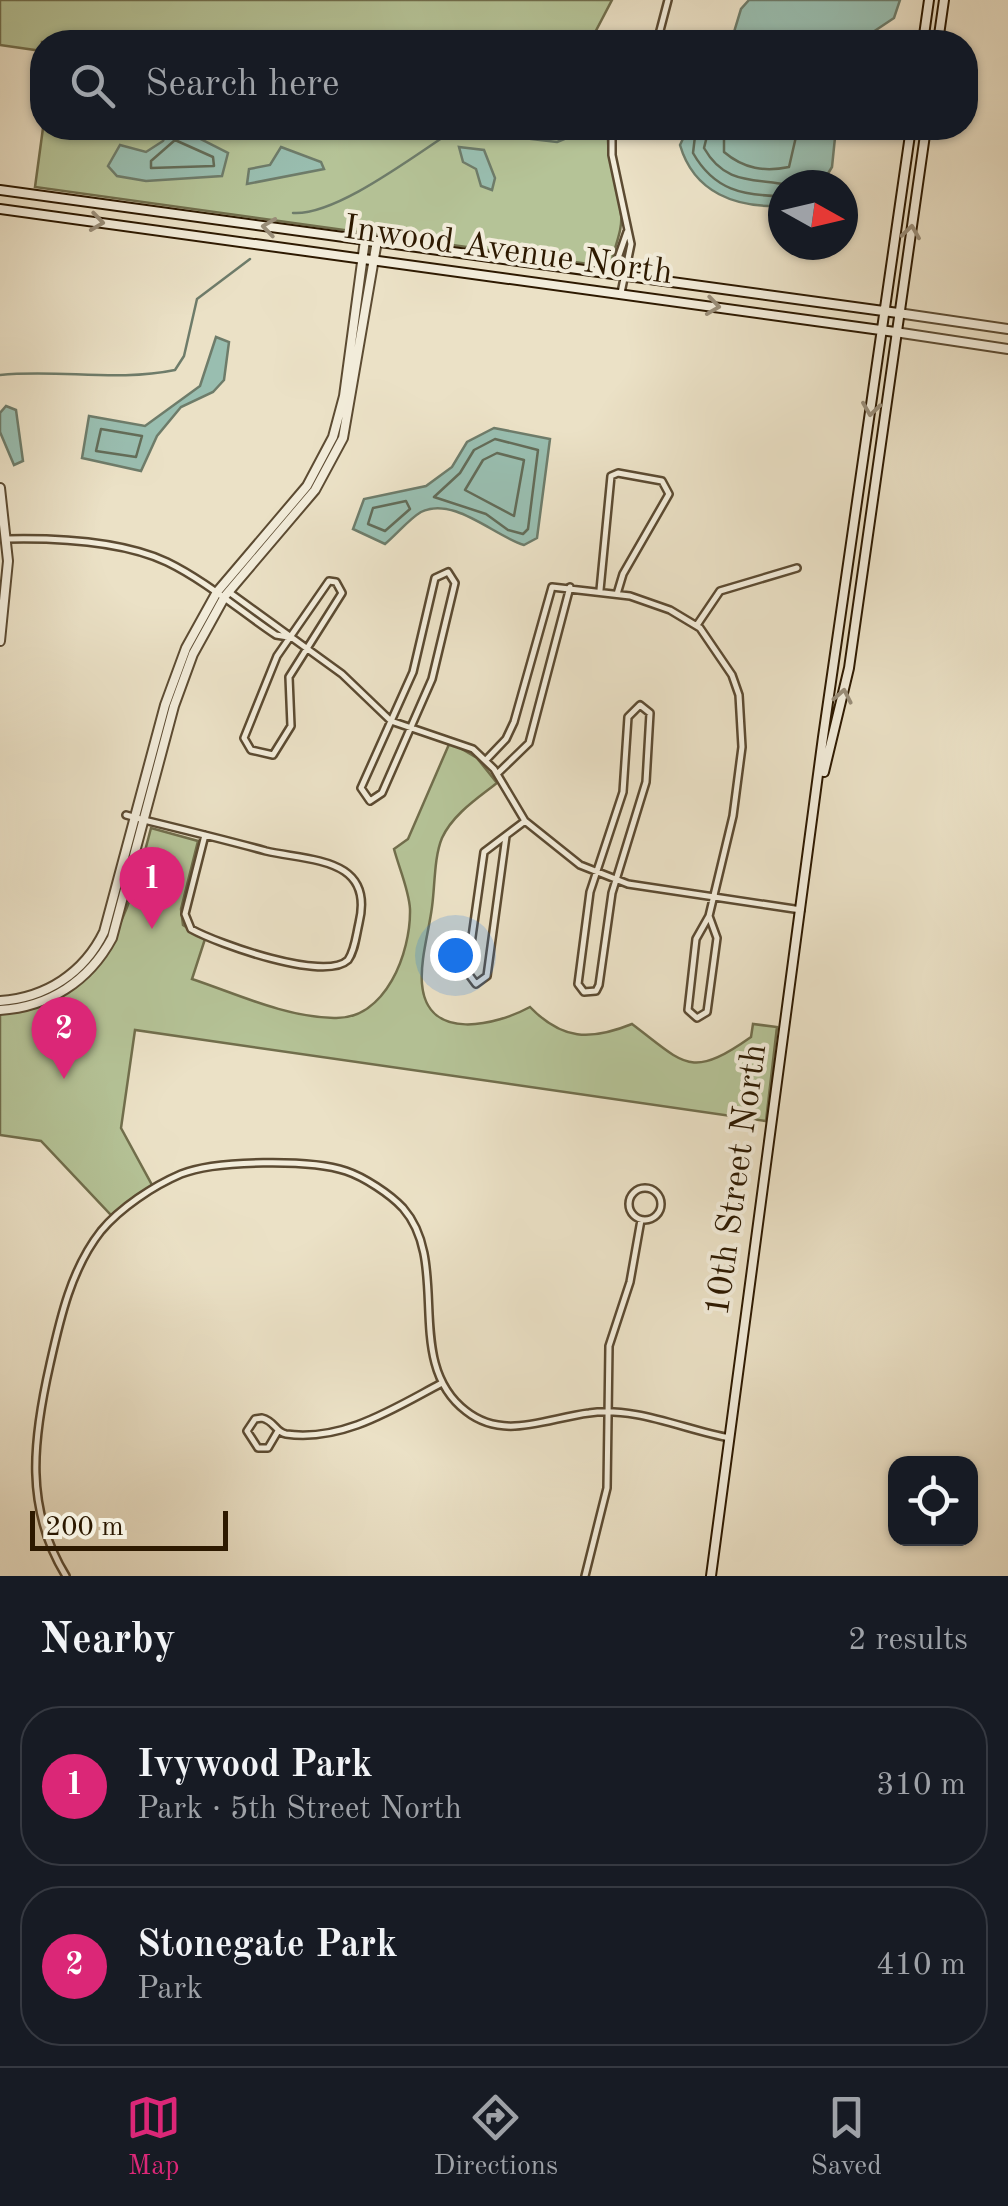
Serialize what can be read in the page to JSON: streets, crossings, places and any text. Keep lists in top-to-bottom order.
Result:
{
  "streets": {
    "main road": ["Inwood Avenue North", "10th Street North"]
  },
  "crossings": [
    ["Inwood Avenue North", "10th Street North"]
  ],
  "scale_bar": "200 m",
  "north": "right",
  "page": {
    "search": "Search here",
    "pins": ["1", "2"],
    "scale": "200 m",
    "heading": ["Nearby", "2 results"],
    "list": [
      {
        "mark": "1",
        "name": "Ivywood Park",
        "note": "Park · 5th Street North",
        "value": "310 m"
      },
      {
        "mark": "2",
        "name": "Stonegate Park",
        "note": "Park",
        "value": "410 m"
      }
    ],
    "nav": ["Map", "Directions", "Saved"]
  }
}
